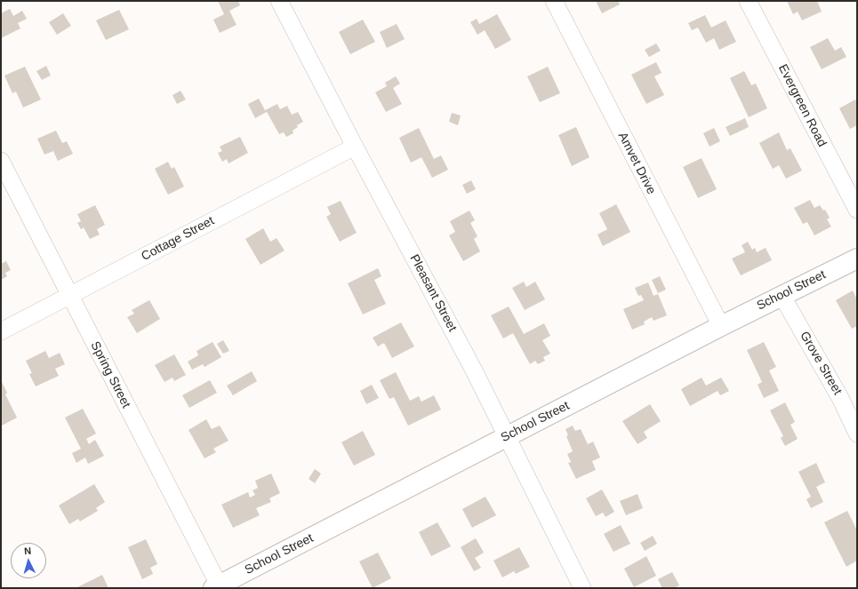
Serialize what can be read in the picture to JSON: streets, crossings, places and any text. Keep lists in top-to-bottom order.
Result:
{
  "streets": {
    "street": [
      "Evergreen Road",
      "Amvet Drive",
      "Cottage Street",
      "School Street",
      "Pleasant Street",
      "Grove Street",
      "Spring Street"
    ]
  },
  "crossings": [
    ["Amvet Drive", "School Street"],
    ["Cottage Street", "Pleasant Street"],
    ["Cottage Street", "Spring Street"],
    ["School Street", "Pleasant Street"],
    ["School Street", "Grove Street"],
    ["School Street", "Spring Street"]
  ],
  "north": "top"
}
